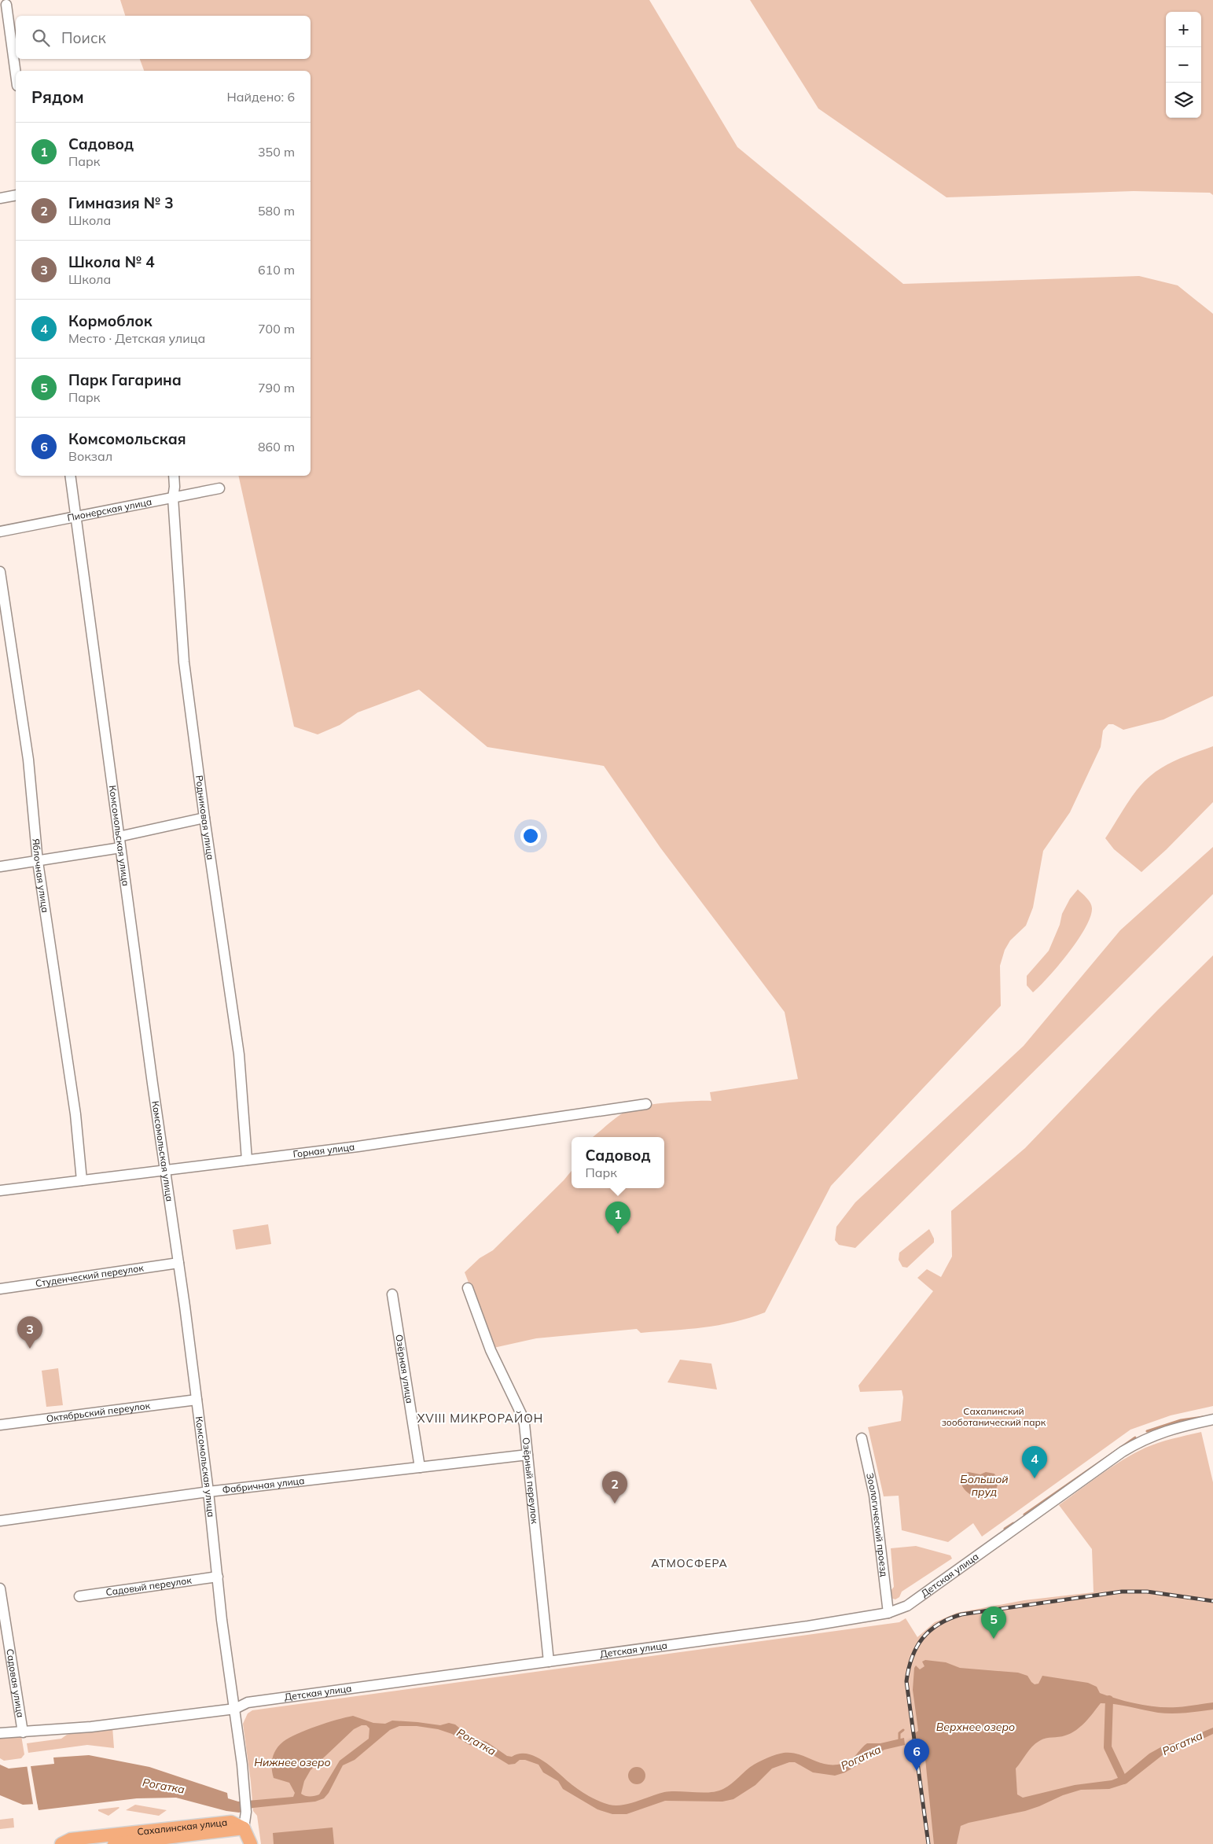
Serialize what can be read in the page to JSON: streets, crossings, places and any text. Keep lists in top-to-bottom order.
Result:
{
  "streets": {
    "main road": ["Комсомольская улица", "Сахалинская улица"],
    "street": [
      "Пионерская улица",
      "Родниковая улица",
      "Яблочная улица",
      "Горная улица",
      "Студенческий переулок",
      "Озёрная улица",
      "Октябрьский переулок",
      "Озёрный переулок",
      "Фабричная улица",
      "Зоологический проезд",
      "Детская улица",
      "Садовый переулок",
      "Садовая улица"
    ]
  },
  "crossings": [
    ["Пионерская улица", "Родниковая улица"],
    ["Пионерская улица", "Комсомольская улица"],
    ["Родниковая улица", "Горная улица"],
    ["Комсомольская улица", "Горная улица"],
    ["Комсомольская улица", "Студенческий переулок"],
    ["Комсомольская улица", "Октябрьский переулок"],
    ["Комсомольская улица", "Фабричная улица"],
    ["Комсомольская улица", "Детская улица"],
    ["Комсомольская улица", "Садовый переулок"],
    ["Комсомольская улица", "Сахалинская улица"],
    ["Яблочная улица", "Горная улица"],
    ["Озёрная улица", "Фабричная улица"],
    ["Озёрный переулок", "Фабричная улица"],
    ["Озёрный переулок", "Детская улица"],
    ["Зоологический проезд", "Детская улица"],
    ["Детская улица", "Садовая улица"]
  ],
  "districts": ["XVIII МИКРОРАЙОН", "АТМОСФЕРА"],
  "water": [
    "Большой пруд",
    "Верхнее озеро",
    "Рогатка",
    "Нижнее озеро"
  ],
  "parks": ["Сахалинский зооботанический парк"],
  "page": {
    "map_buttons": ["+", "−"],
    "search": "Поиск",
    "heading": ["Рядом", "Найдено: 6"],
    "list": [
      {
        "mark": "1",
        "name": "Садовод",
        "note": "Парк",
        "value": "350 m"
      },
      {
        "mark": "2",
        "name": "Гимназия № 3",
        "note": "Школа",
        "value": "580 m"
      },
      {
        "mark": "3",
        "name": "Школа № 4",
        "note": "Школа",
        "value": "610 m"
      },
      {
        "mark": "4",
        "name": "Кормоблок",
        "note": "Место · Детская улица",
        "value": "700 m"
      },
      {
        "mark": "5",
        "name": "Парк Гагарина",
        "note": "Парк",
        "value": "790 m"
      },
      {
        "mark": "6",
        "name": "Комсомольская",
        "note": "Вокзал",
        "value": "860 m"
      }
    ],
    "popup": ["Садовод", "Парк"],
    "pins": [
      "1",
      "3",
      "4",
      "2",
      "5",
      "6"
    ]
  }
}
